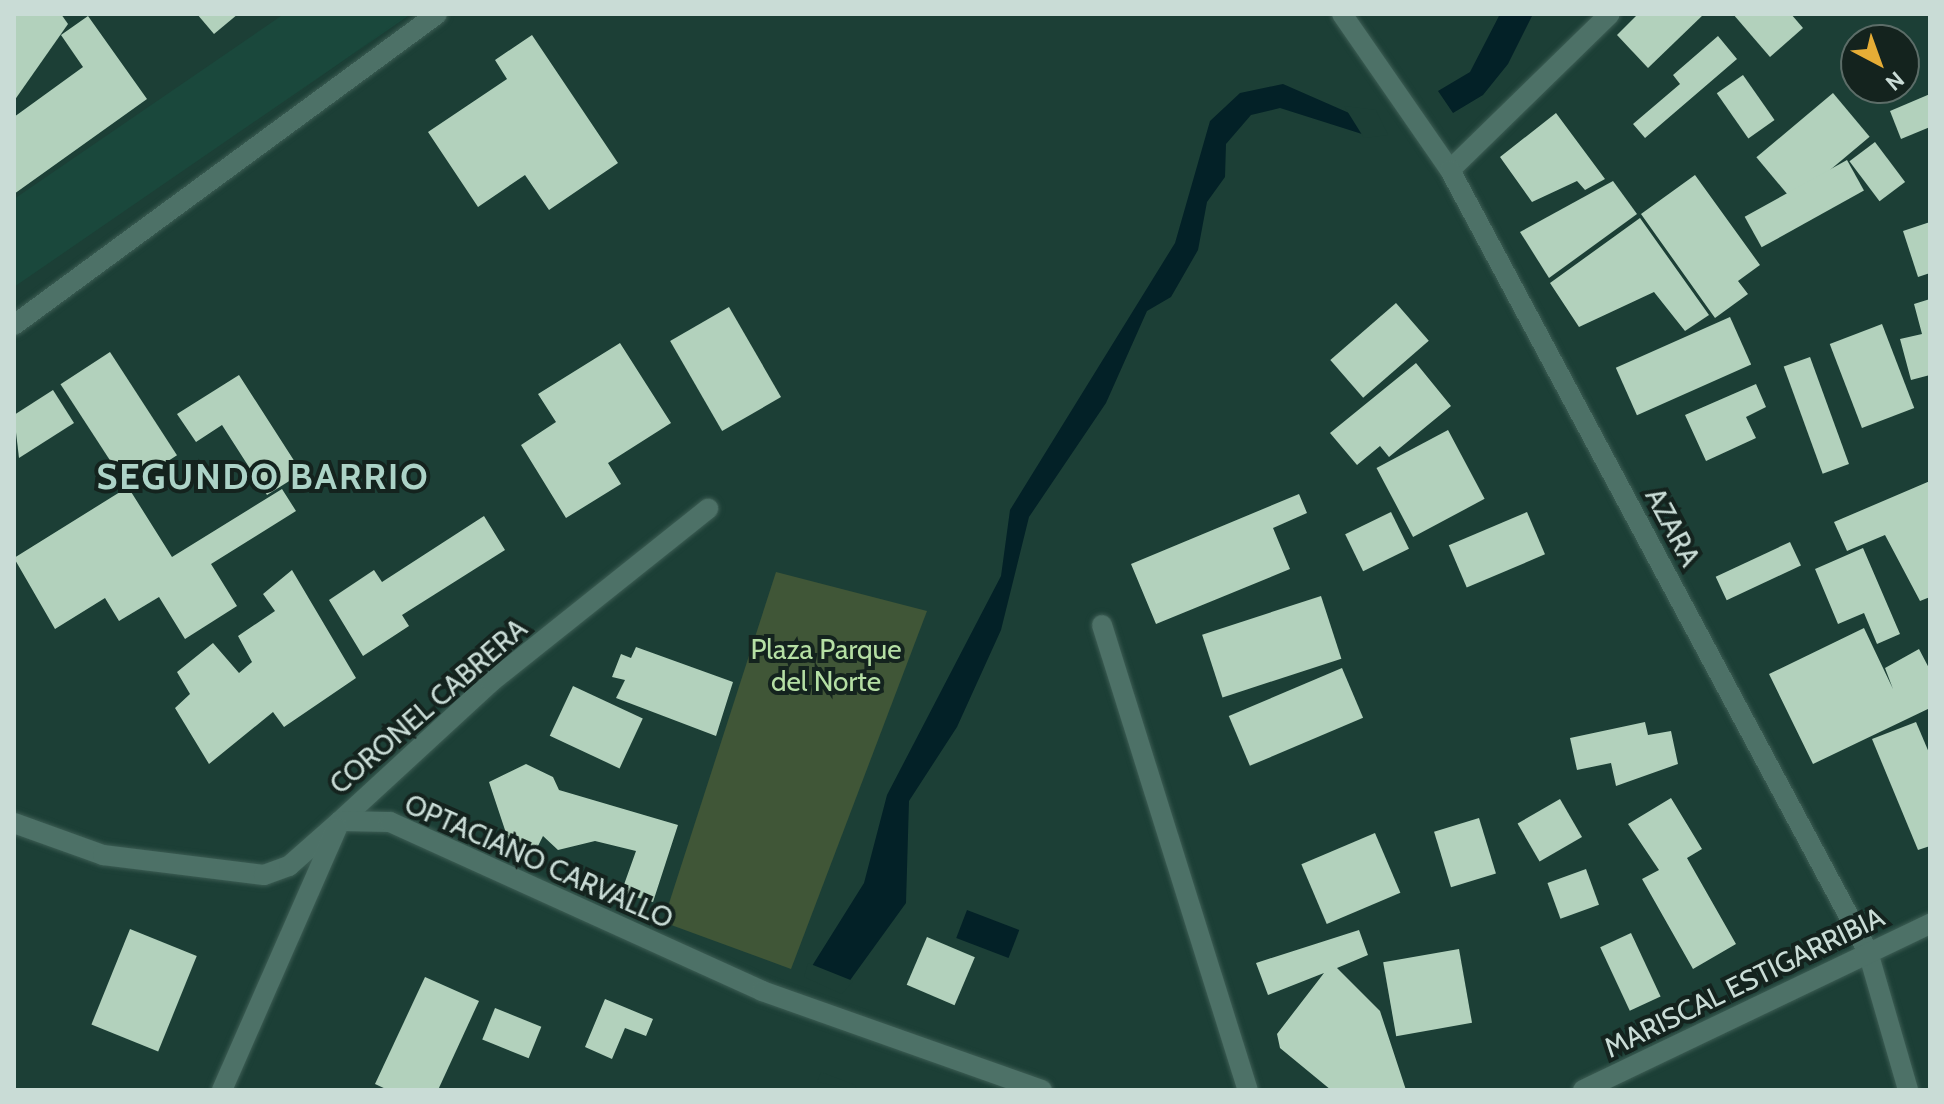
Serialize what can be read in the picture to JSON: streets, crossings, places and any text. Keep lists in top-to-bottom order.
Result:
{
  "streets": {
    "street": [
      "AZARA",
      "CORONEL CABRERA",
      "OPTACIANO CARVALLO",
      "MARISCAL ESTIGARRIBIA"
    ]
  },
  "crossings": [
    ["AZARA", "MARISCAL ESTIGARRIBIA"],
    ["CORONEL CABRERA", "OPTACIANO CARVALLO"]
  ],
  "districts": ["SEGUNDO BARRIO"],
  "parks": ["Plaza Parque del Norte"],
  "north": "bottom right"
}
